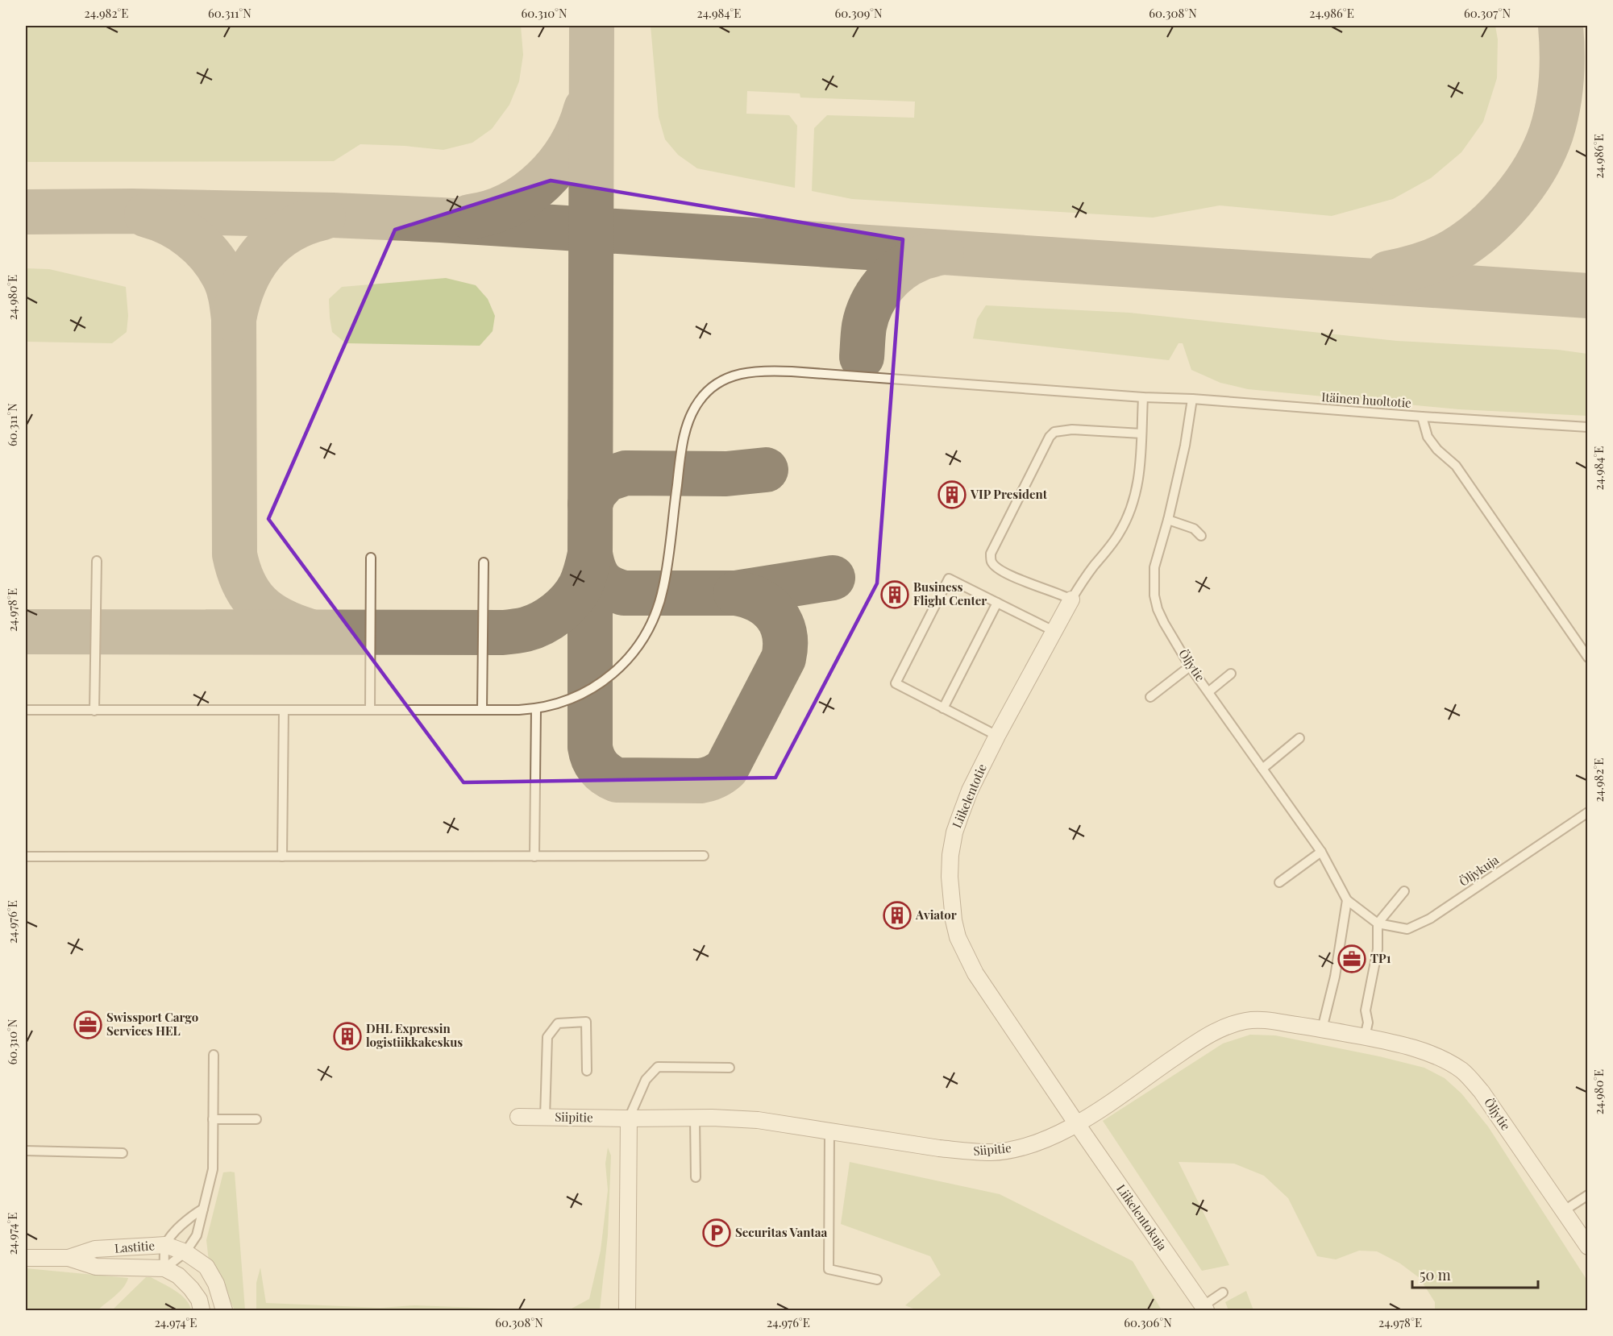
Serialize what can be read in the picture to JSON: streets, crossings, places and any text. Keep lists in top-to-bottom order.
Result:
{
  "streets": {
    "street": [
      "Öljytie",
      "Liikelentotie",
      "Siipitie",
      "Liikelentokuja",
      "Lastitie"
    ],
    "lane": ["Itäinen huoltotie", "Öljykuja"]
  },
  "crossings": [
    ["Itäinen huoltotie", "Öljytie"],
    ["Öljytie", "Öljykuja"],
    ["Öljytie", "Siipitie"],
    ["Liikelentotie", "Siipitie"],
    ["Liikelentotie", "Liikelentokuja"],
    ["Siipitie", "Liikelentokuja"]
  ],
  "places": {
    "building": [
      "VIP President",
      "Business Flight Center",
      "Aviator",
      "DHL Expressin logistiikkakeskus"
    ],
    "office": ["TP1", "Swissport Cargo Services HEL"],
    "parking": ["Securitas Vantaa"]
  },
  "scale_bar": "50 m",
  "coordinates": [
    "24.982°E",
    "60.311°N",
    "60.310°N",
    "24.984°E",
    "60.309°N",
    "60.308°N",
    "24.986°E",
    "60.307°N",
    "24.980°E",
    "24.978°E",
    "24.976°E",
    "24.974°E",
    "60.306°N"
  ]
}
